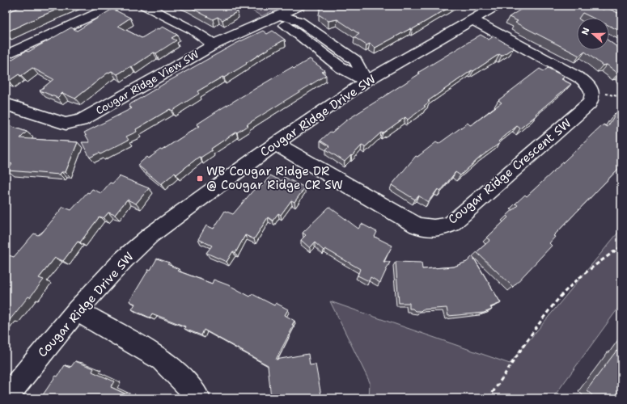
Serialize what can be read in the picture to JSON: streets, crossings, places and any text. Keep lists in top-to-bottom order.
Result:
{
  "streets": {
    "street": ["Cougar Ridge View SW", "Cougar Ridge Drive SW", "Cougar Ridge Crescent SW"]
  },
  "crossings": [
    ["Cougar Ridge Drive SW", "Cougar Ridge Crescent SW"]
  ],
  "places": {
    "transit": ["WB Cougar Ridge DR @ Cougar Ridge CR SW"]
  },
  "north": "left"
}
